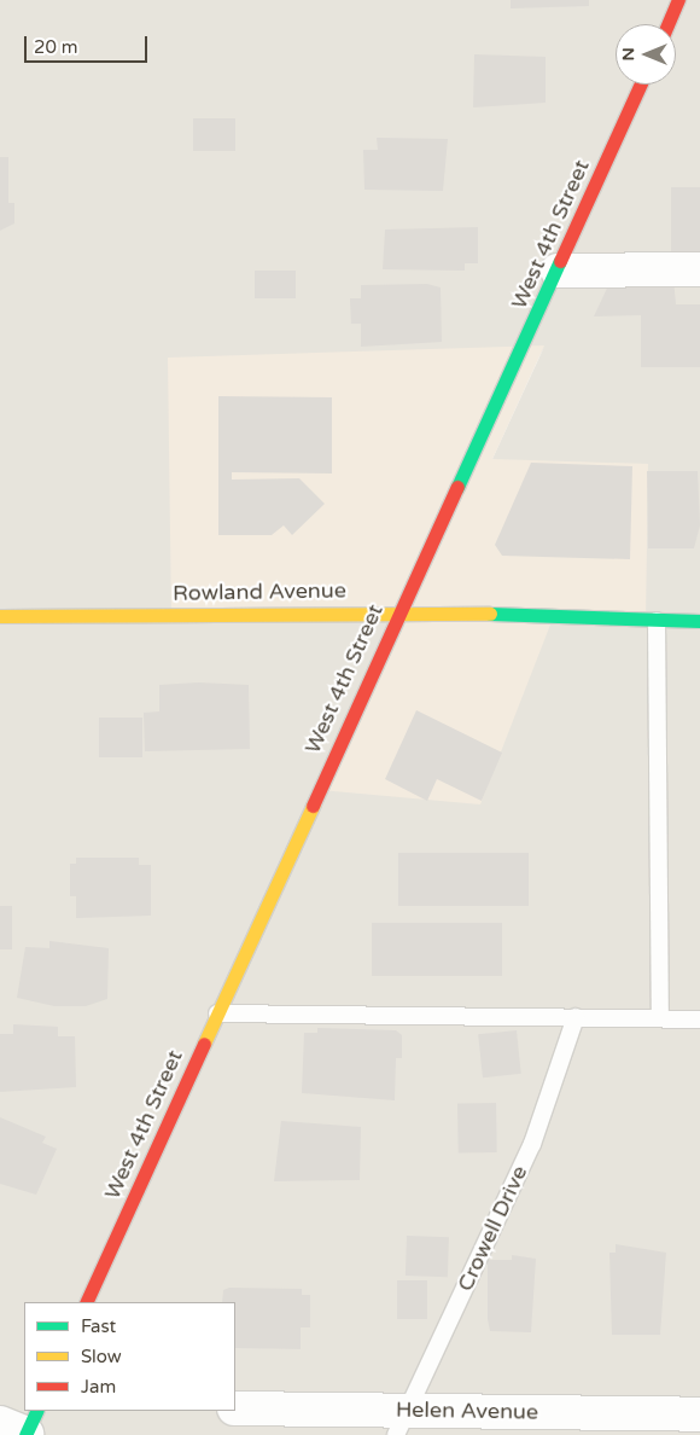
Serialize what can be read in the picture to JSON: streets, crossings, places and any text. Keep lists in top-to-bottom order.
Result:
{
  "streets": {
    "main road": ["West 4th Street", "Rowland Avenue"],
    "street": ["Helen Avenue"],
    "lane": ["Crowell Drive"]
  },
  "crossings": [
    ["West 4th Street", "Rowland Avenue"],
    ["Crowell Drive", "Helen Avenue"]
  ],
  "legend": ["Fast", "Slow", "Jam"],
  "scale_bar": "20 m",
  "north": "left"
}
